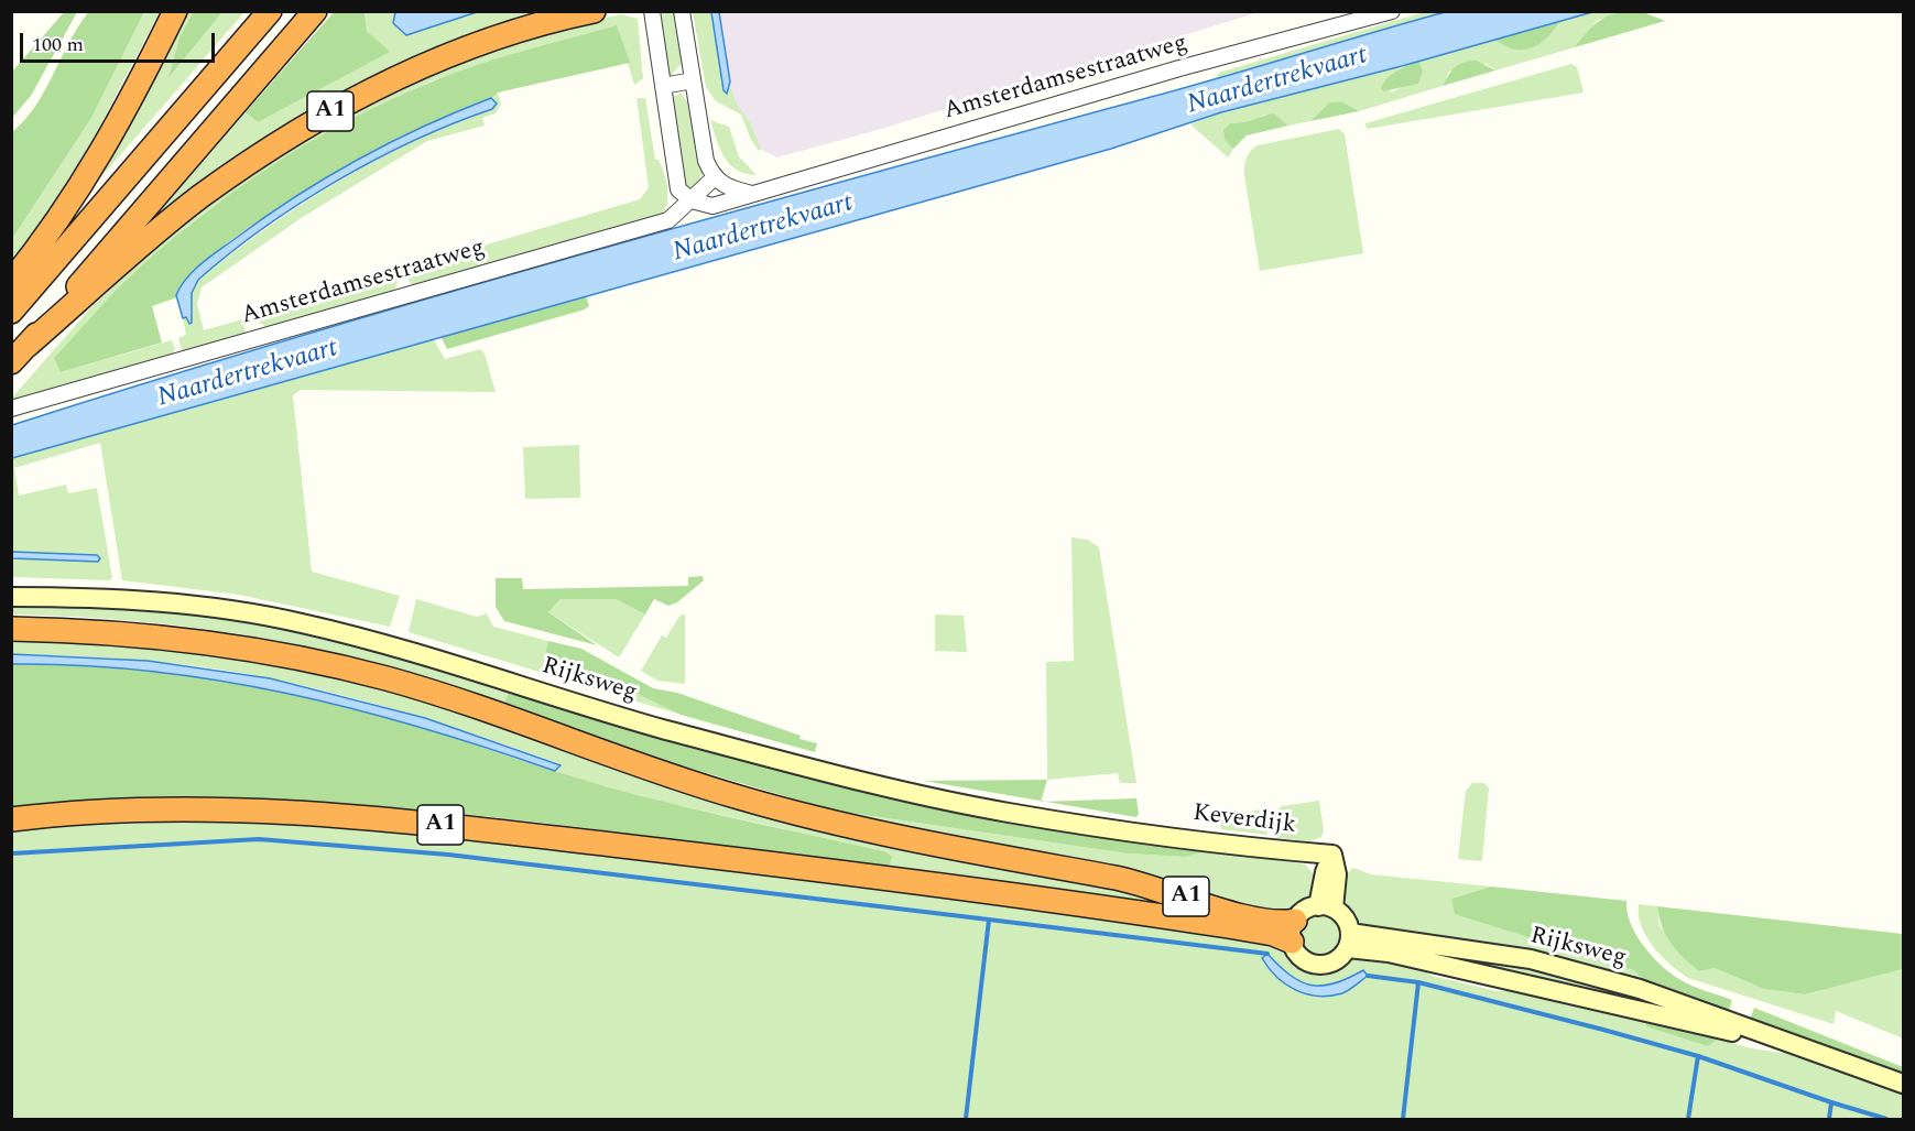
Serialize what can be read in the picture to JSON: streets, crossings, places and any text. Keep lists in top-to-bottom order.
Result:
{
  "streets": {
    "highway": ["A1"],
    "main road": ["Rijksweg", "Keverdijk"],
    "street": ["Amsterdamsestraatweg"]
  },
  "crossings": [
    ["A1", "Rijksweg"],
    ["A1", "Keverdijk"],
    ["Rijksweg", "Keverdijk"]
  ],
  "water": ["Naardertrekvaart"],
  "scale_bar": "100 m"
}
